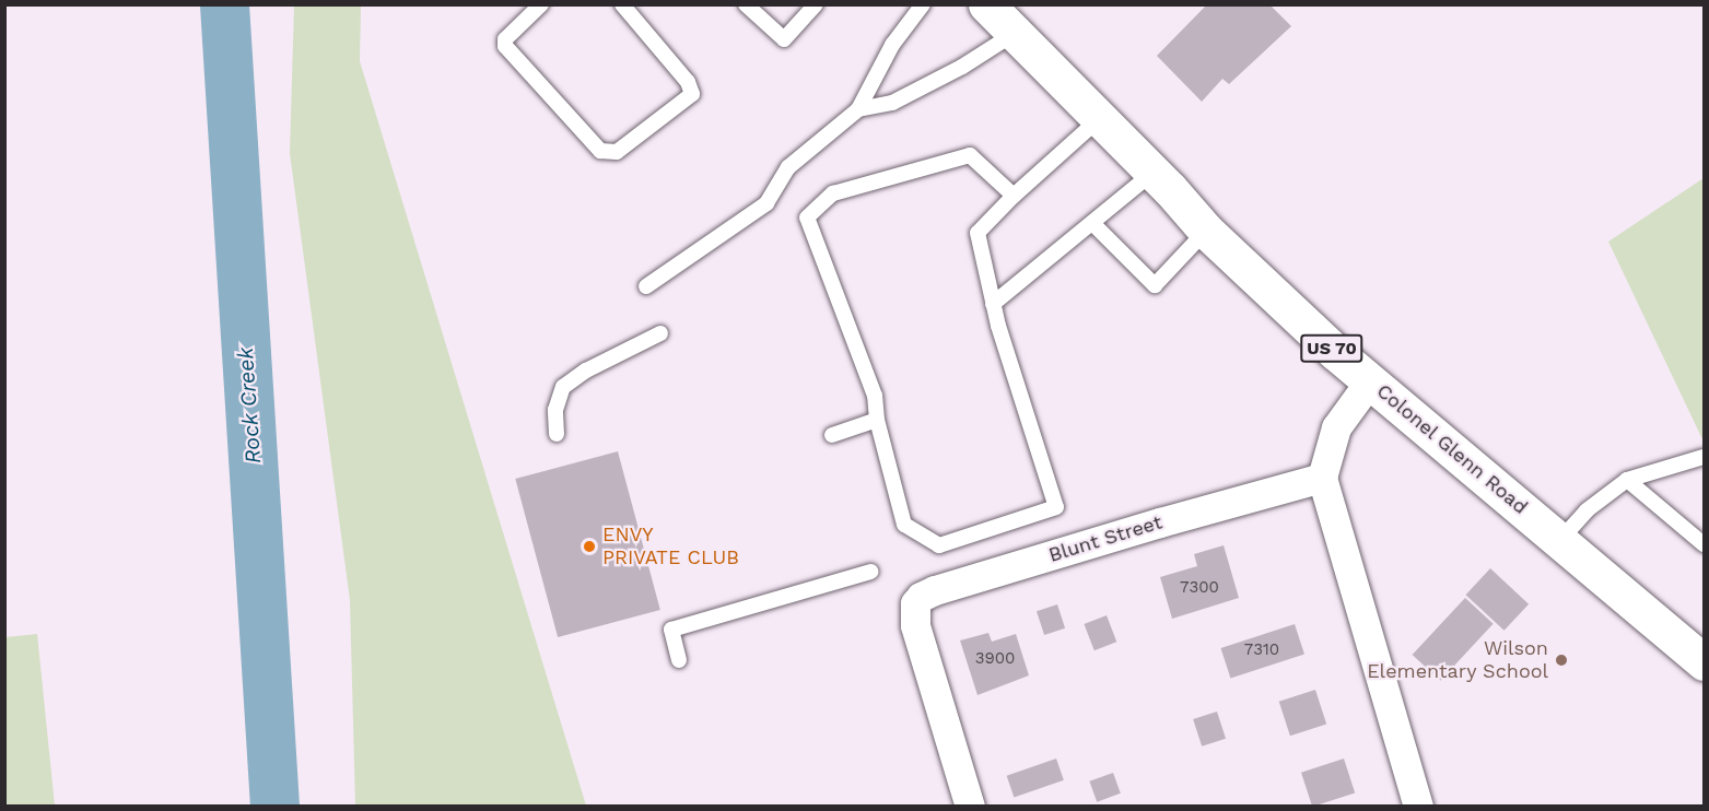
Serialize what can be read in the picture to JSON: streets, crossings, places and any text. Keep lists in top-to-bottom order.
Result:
{
  "streets": {
    "main road": ["US 70", "Colonel Glenn Road"],
    "street": ["Blunt Street"]
  },
  "water": ["Rock Creek"],
  "places": ["ENVY PRIVATE CLUB", "Wilson Elementary School"],
  "house_numbers": ["7300", "7310", "3900"]
}
